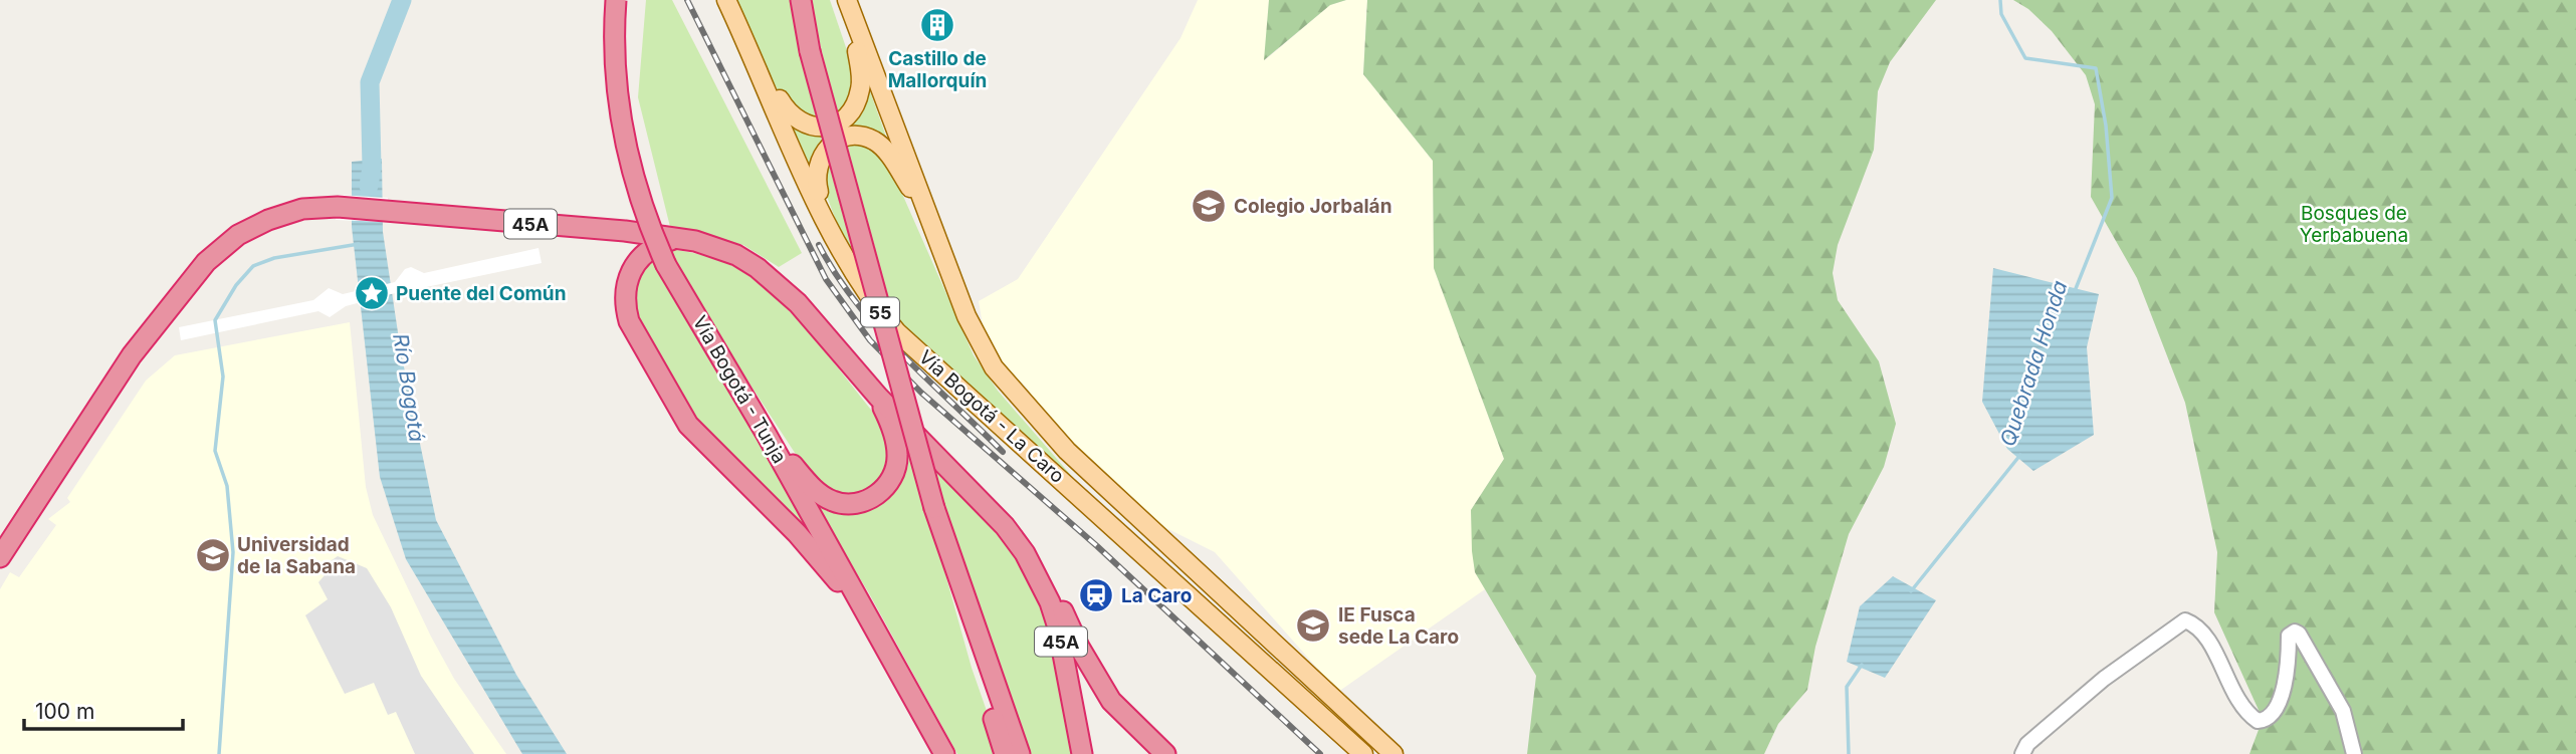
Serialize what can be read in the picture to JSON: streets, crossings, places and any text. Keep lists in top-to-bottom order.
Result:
{
  "streets": {
    "highway": ["45A", "55", "Vía Bogotá - Tunja"],
    "main road": ["Vía Bogotá - La Caro"]
  },
  "water": ["Quebrada Honda", "Río Bogotá"],
  "parks": ["Bosques de Yerbabuena"],
  "places": {
    "building": ["Castillo de Mallorquín"],
    "school or university": ["Colegio Jorbalán", "Universidad de la Sabana", "IE Fusca sede La Caro"],
    "place": ["Puente del Común"],
    "station": ["La Caro"]
  },
  "scale_bar": "100 m"
}
